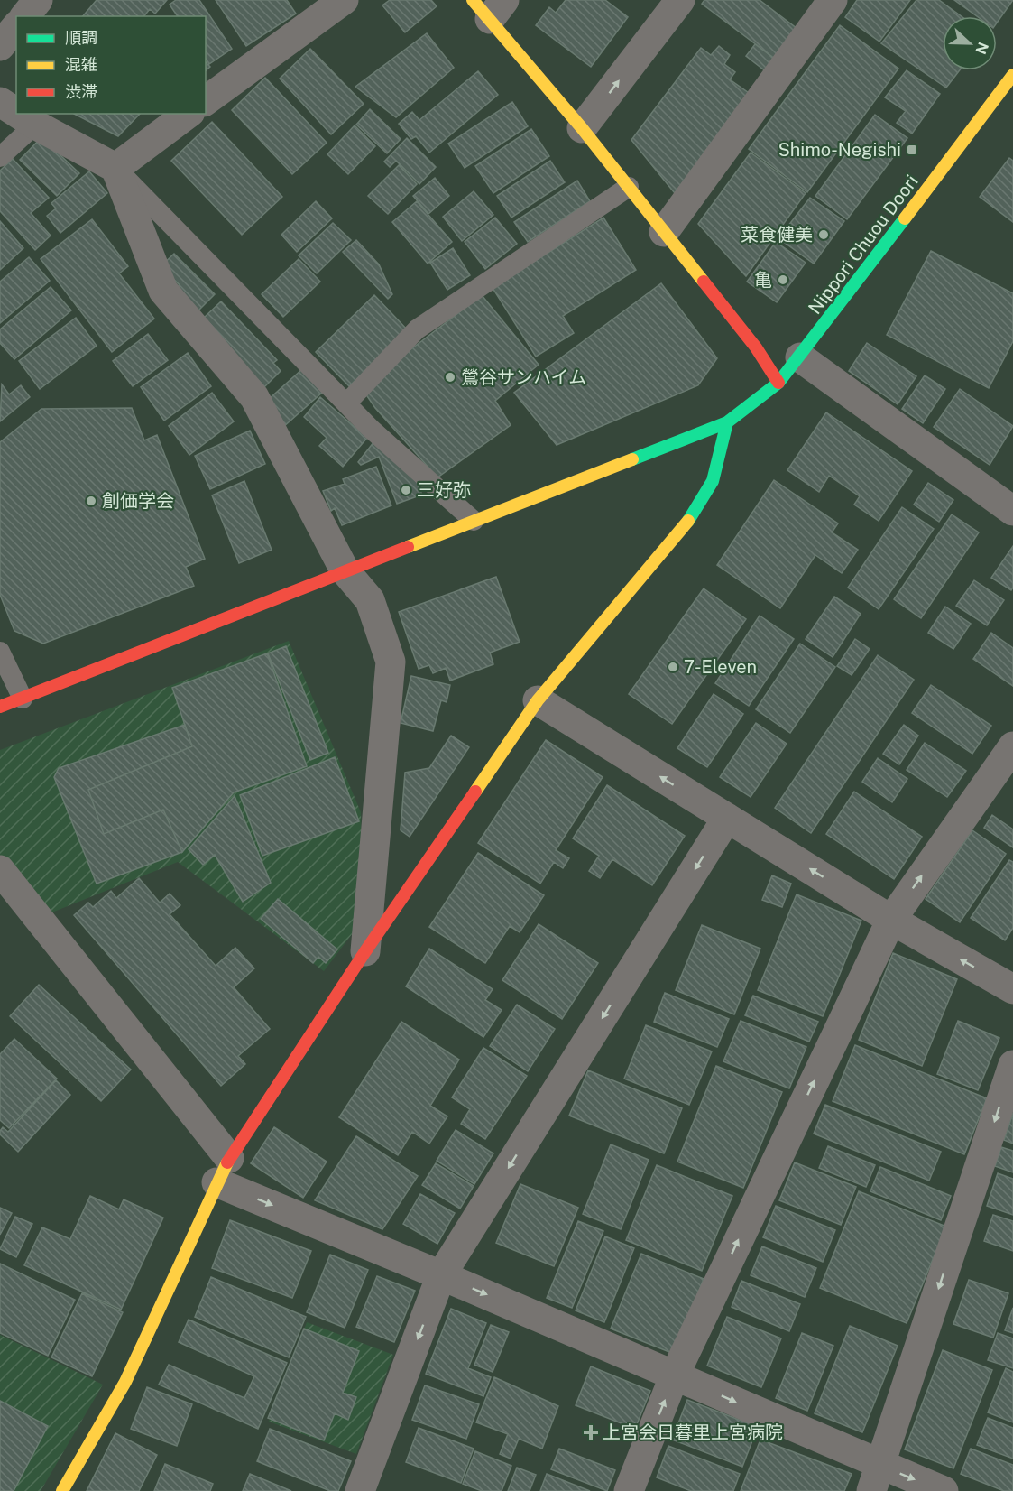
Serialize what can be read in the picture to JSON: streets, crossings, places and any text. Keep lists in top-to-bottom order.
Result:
{
  "streets": {
    "street": ["Nippori Chuou Doori"]
  },
  "places": {
    "transit": ["Shimo-Negishi"],
    "other": [
      "菜食健美",
      "亀",
      "鶯谷サンハイム",
      "三好弥",
      "創価学会",
      "7-Eleven"
    ],
    "health": ["上宮会日暮里上宮病院"]
  },
  "legend": ["順調", "混雑", "渋滞"],
  "north": "right"
}
